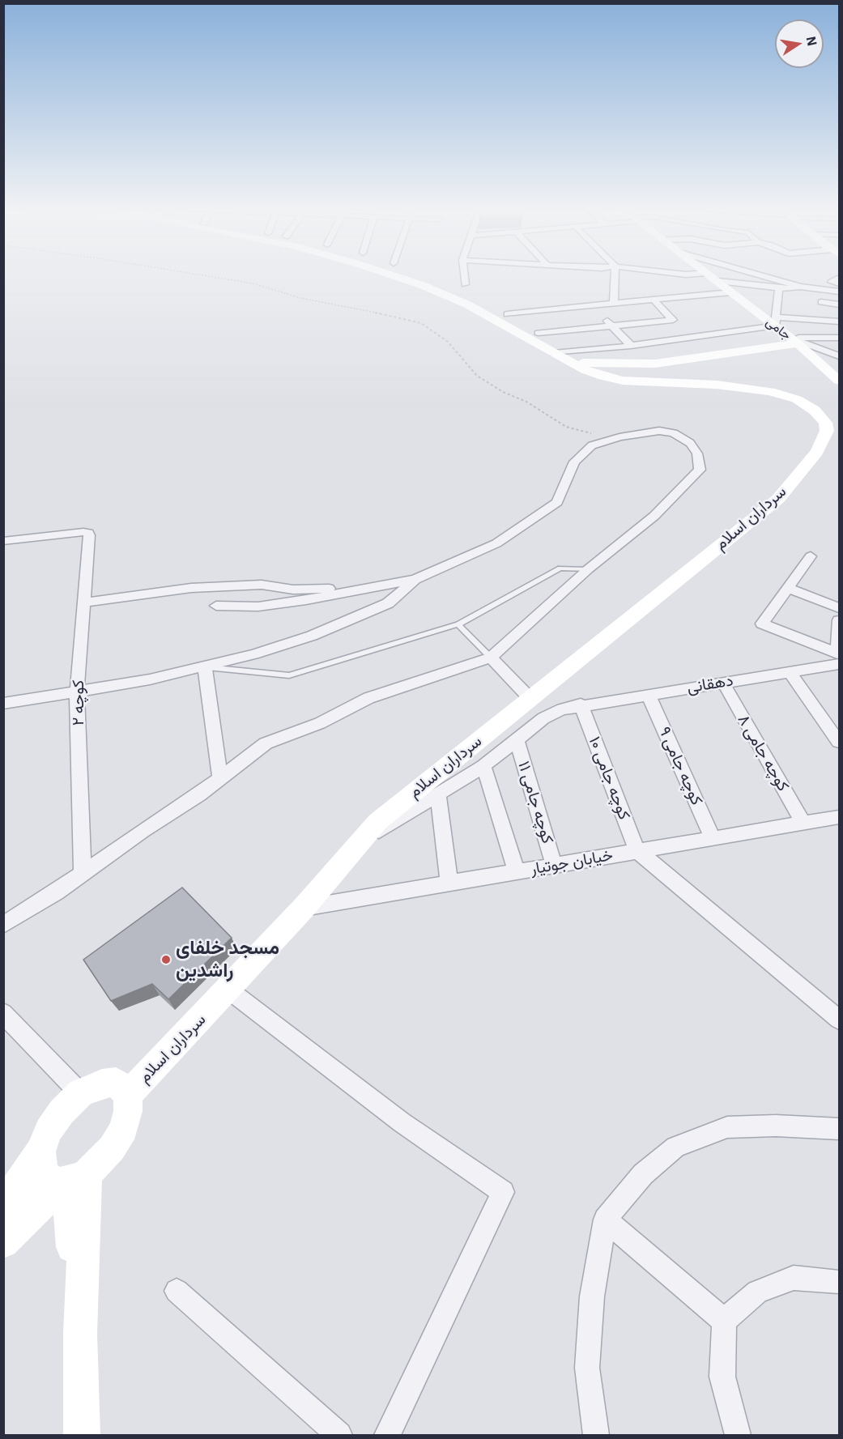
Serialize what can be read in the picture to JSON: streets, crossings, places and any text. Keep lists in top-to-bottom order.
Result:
{
  "streets": {
    "street": [
      "جامی",
      "سرداران اسلام",
      "دهقانی",
      "کوچه ۲",
      "کوچه جامی ۸",
      "کوچه جامی ۹",
      "کوچه جامی ۱۰",
      "کوچه جامی ۱۱",
      "خیابان جوتیار"
    ]
  },
  "crossings": [
    ["سرداران اسلام", "دهقانی"],
    ["سرداران اسلام", "خیابان جوتیار"],
    ["دهقانی", "کوچه جامی ۸"],
    ["دهقانی", "کوچه جامی ۹"],
    ["دهقانی", "کوچه جامی ۱۰"],
    ["دهقانی", "کوچه جامی ۱۱"],
    ["کوچه جامی ۸", "خیابان جوتیار"],
    ["کوچه جامی ۹", "خیابان جوتیار"],
    ["کوچه جامی ۱۰", "خیابان جوتیار"],
    ["کوچه جامی ۱۱", "خیابان جوتیار"]
  ],
  "places": ["مسجد خلفای راشدین"],
  "north": "right"
}
